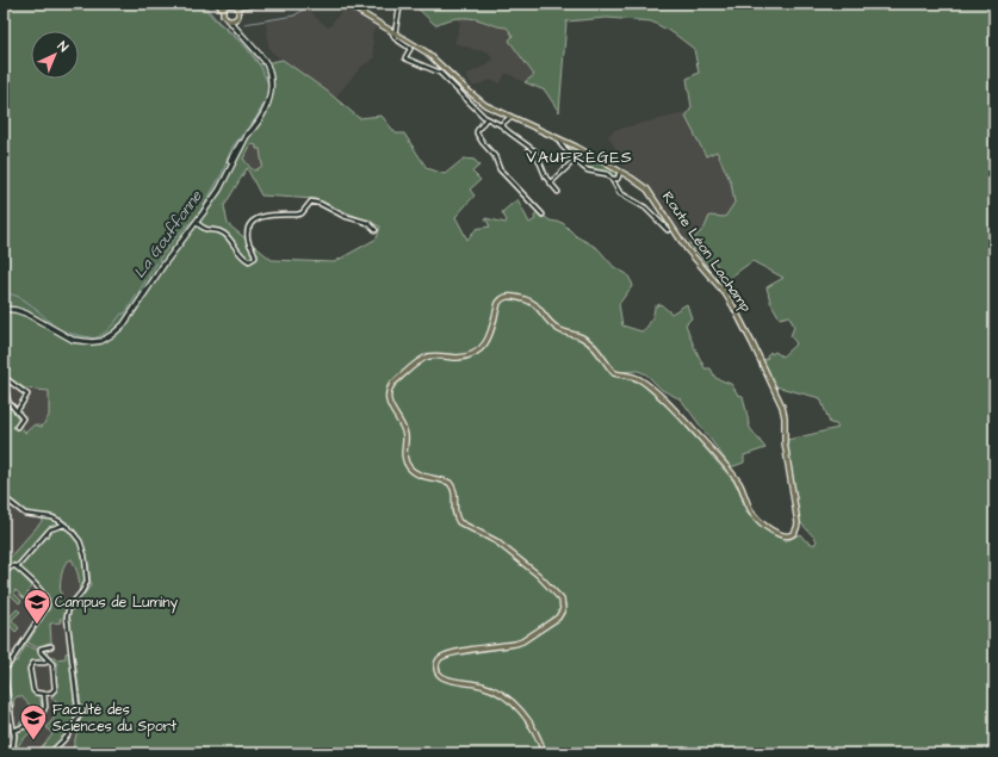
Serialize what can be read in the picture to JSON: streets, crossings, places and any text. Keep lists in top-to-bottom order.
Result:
{
  "streets": {
    "main road": ["Route Léon Lachamp"]
  },
  "districts": ["VAUFRÈGES"],
  "water": ["La Gouffonne"],
  "places": {
    "school or university": ["Campus de Luminy", "Faculté des Sciences du Sport"]
  },
  "north": "top right"
}
